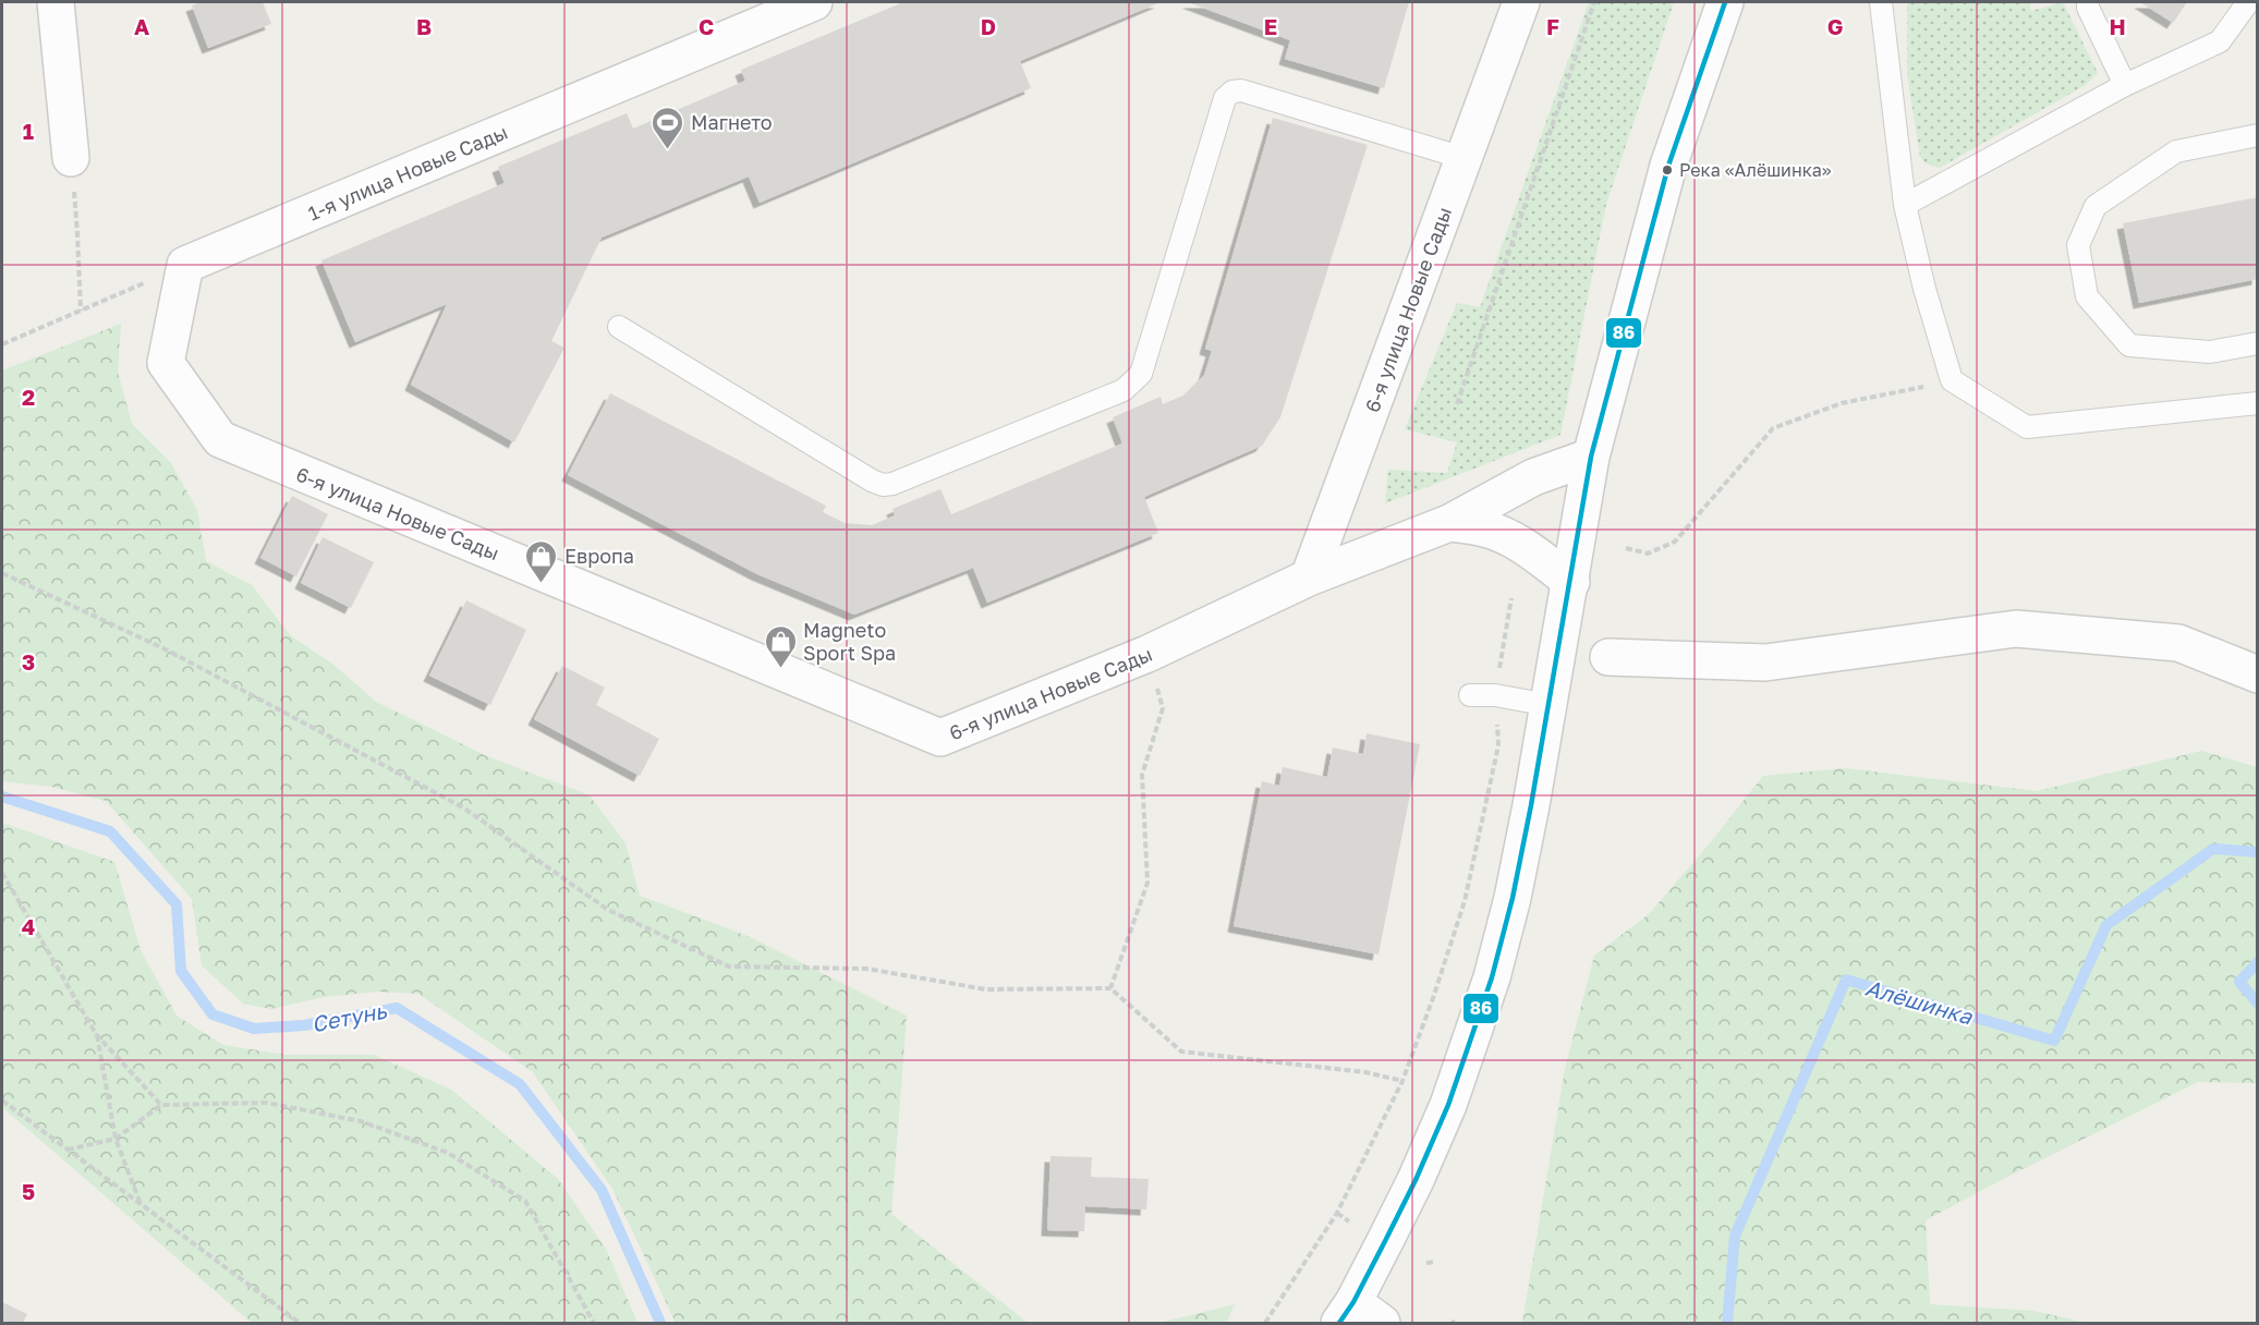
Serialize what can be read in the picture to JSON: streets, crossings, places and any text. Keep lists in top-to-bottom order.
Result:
{
  "streets": {
    "street": ["1-я улица Новые Сады", "6-я улица Новые Сады"]
  },
  "crossings": [
    ["1-я улица Новые Сады", "6-я улица Новые Сады"]
  ],
  "water": ["Алёшинка", "Сетунь"],
  "places": {
    "sports": ["Магнето"],
    "other": ["Река «Алёшинка»"],
    "shop": ["Европа", "Magneto Sport Spa"]
  },
  "lines": ["transit line 86"],
  "grid": {
    "columns": [
      "A",
      "B",
      "C",
      "D",
      "E",
      "F",
      "G",
      "H"
    ],
    "rows": [
      "1",
      "2",
      "3",
      "4",
      "5"
    ]
  }
}
